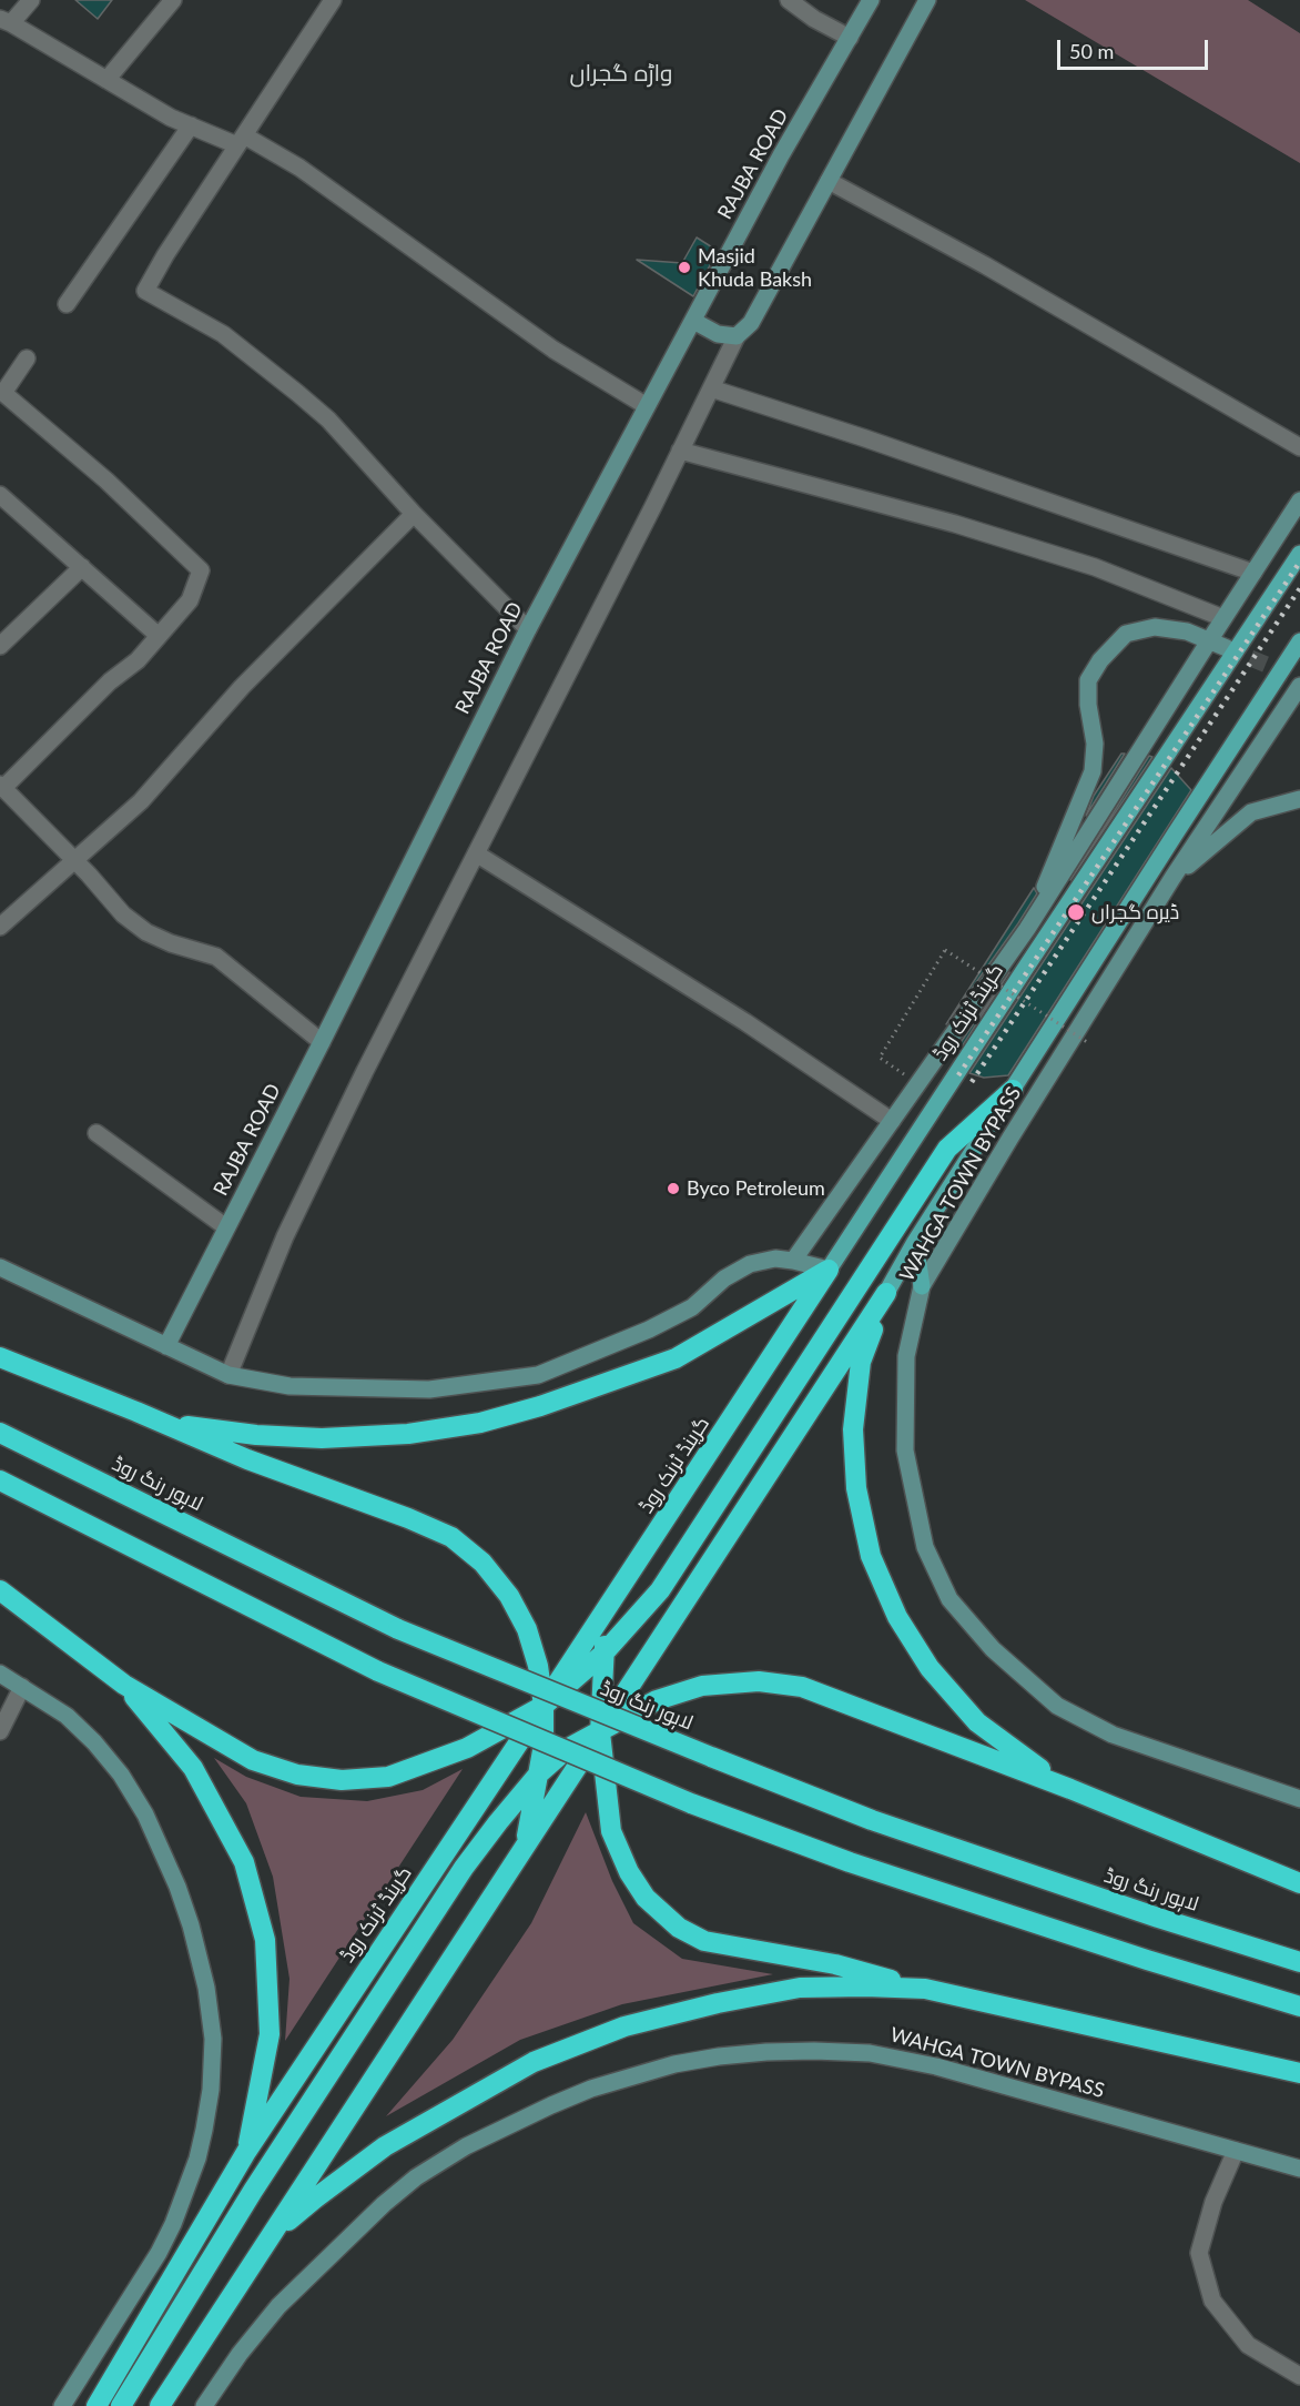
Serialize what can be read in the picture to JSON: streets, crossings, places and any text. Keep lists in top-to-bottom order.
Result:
{
  "streets": {
    "highway": ["گرینڈ ٹرنک روڈ", "لاہور رنگ روڈ"],
    "street": ["RAJBA ROAD", "WAHGA TOWN BYPASS"]
  },
  "districts": ["واڑہ گجراں"],
  "places": ["Masjid Khuda Baksh", "ڈیرہ گجراں", "Byco Petroleum"],
  "scale_bar": "50 m"
}
